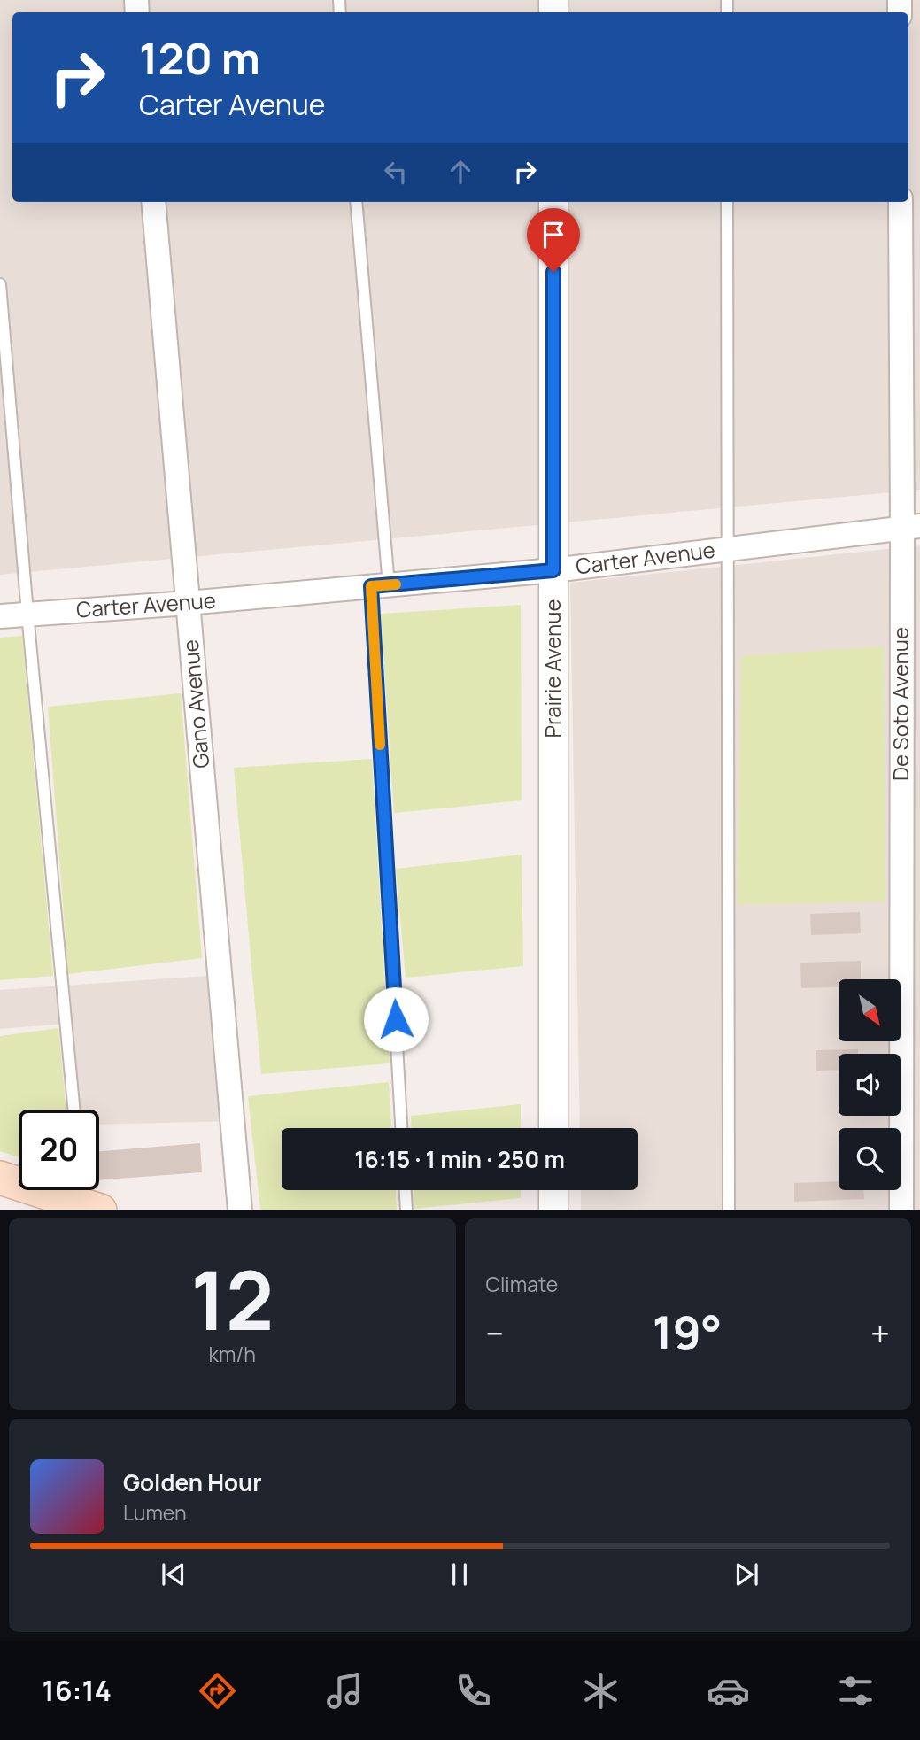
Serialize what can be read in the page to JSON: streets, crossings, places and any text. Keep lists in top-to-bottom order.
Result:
{
  "streets": {
    "street": [
      "Carter Avenue",
      "Prairie Avenue",
      "Gano Avenue",
      "De Soto Avenue"
    ]
  },
  "crossings": [
    ["Carter Avenue", "Prairie Avenue"],
    ["Carter Avenue", "Gano Avenue"],
    ["Carter Avenue", "De Soto Avenue"]
  ],
  "north": "bottom right",
  "page": {
    "turn": ["120 m", "Carter Avenue"],
    "limit": "20",
    "trip": "16:15 · 1 min · 250 m",
    "tile": [
      ["12", "km/h"],
      "Climate"
    ],
    "heat": ["−", "19°", "+"],
    "song": ["Golden Hour", "Lumen"],
    "tabs": "16:14"
  }
}
